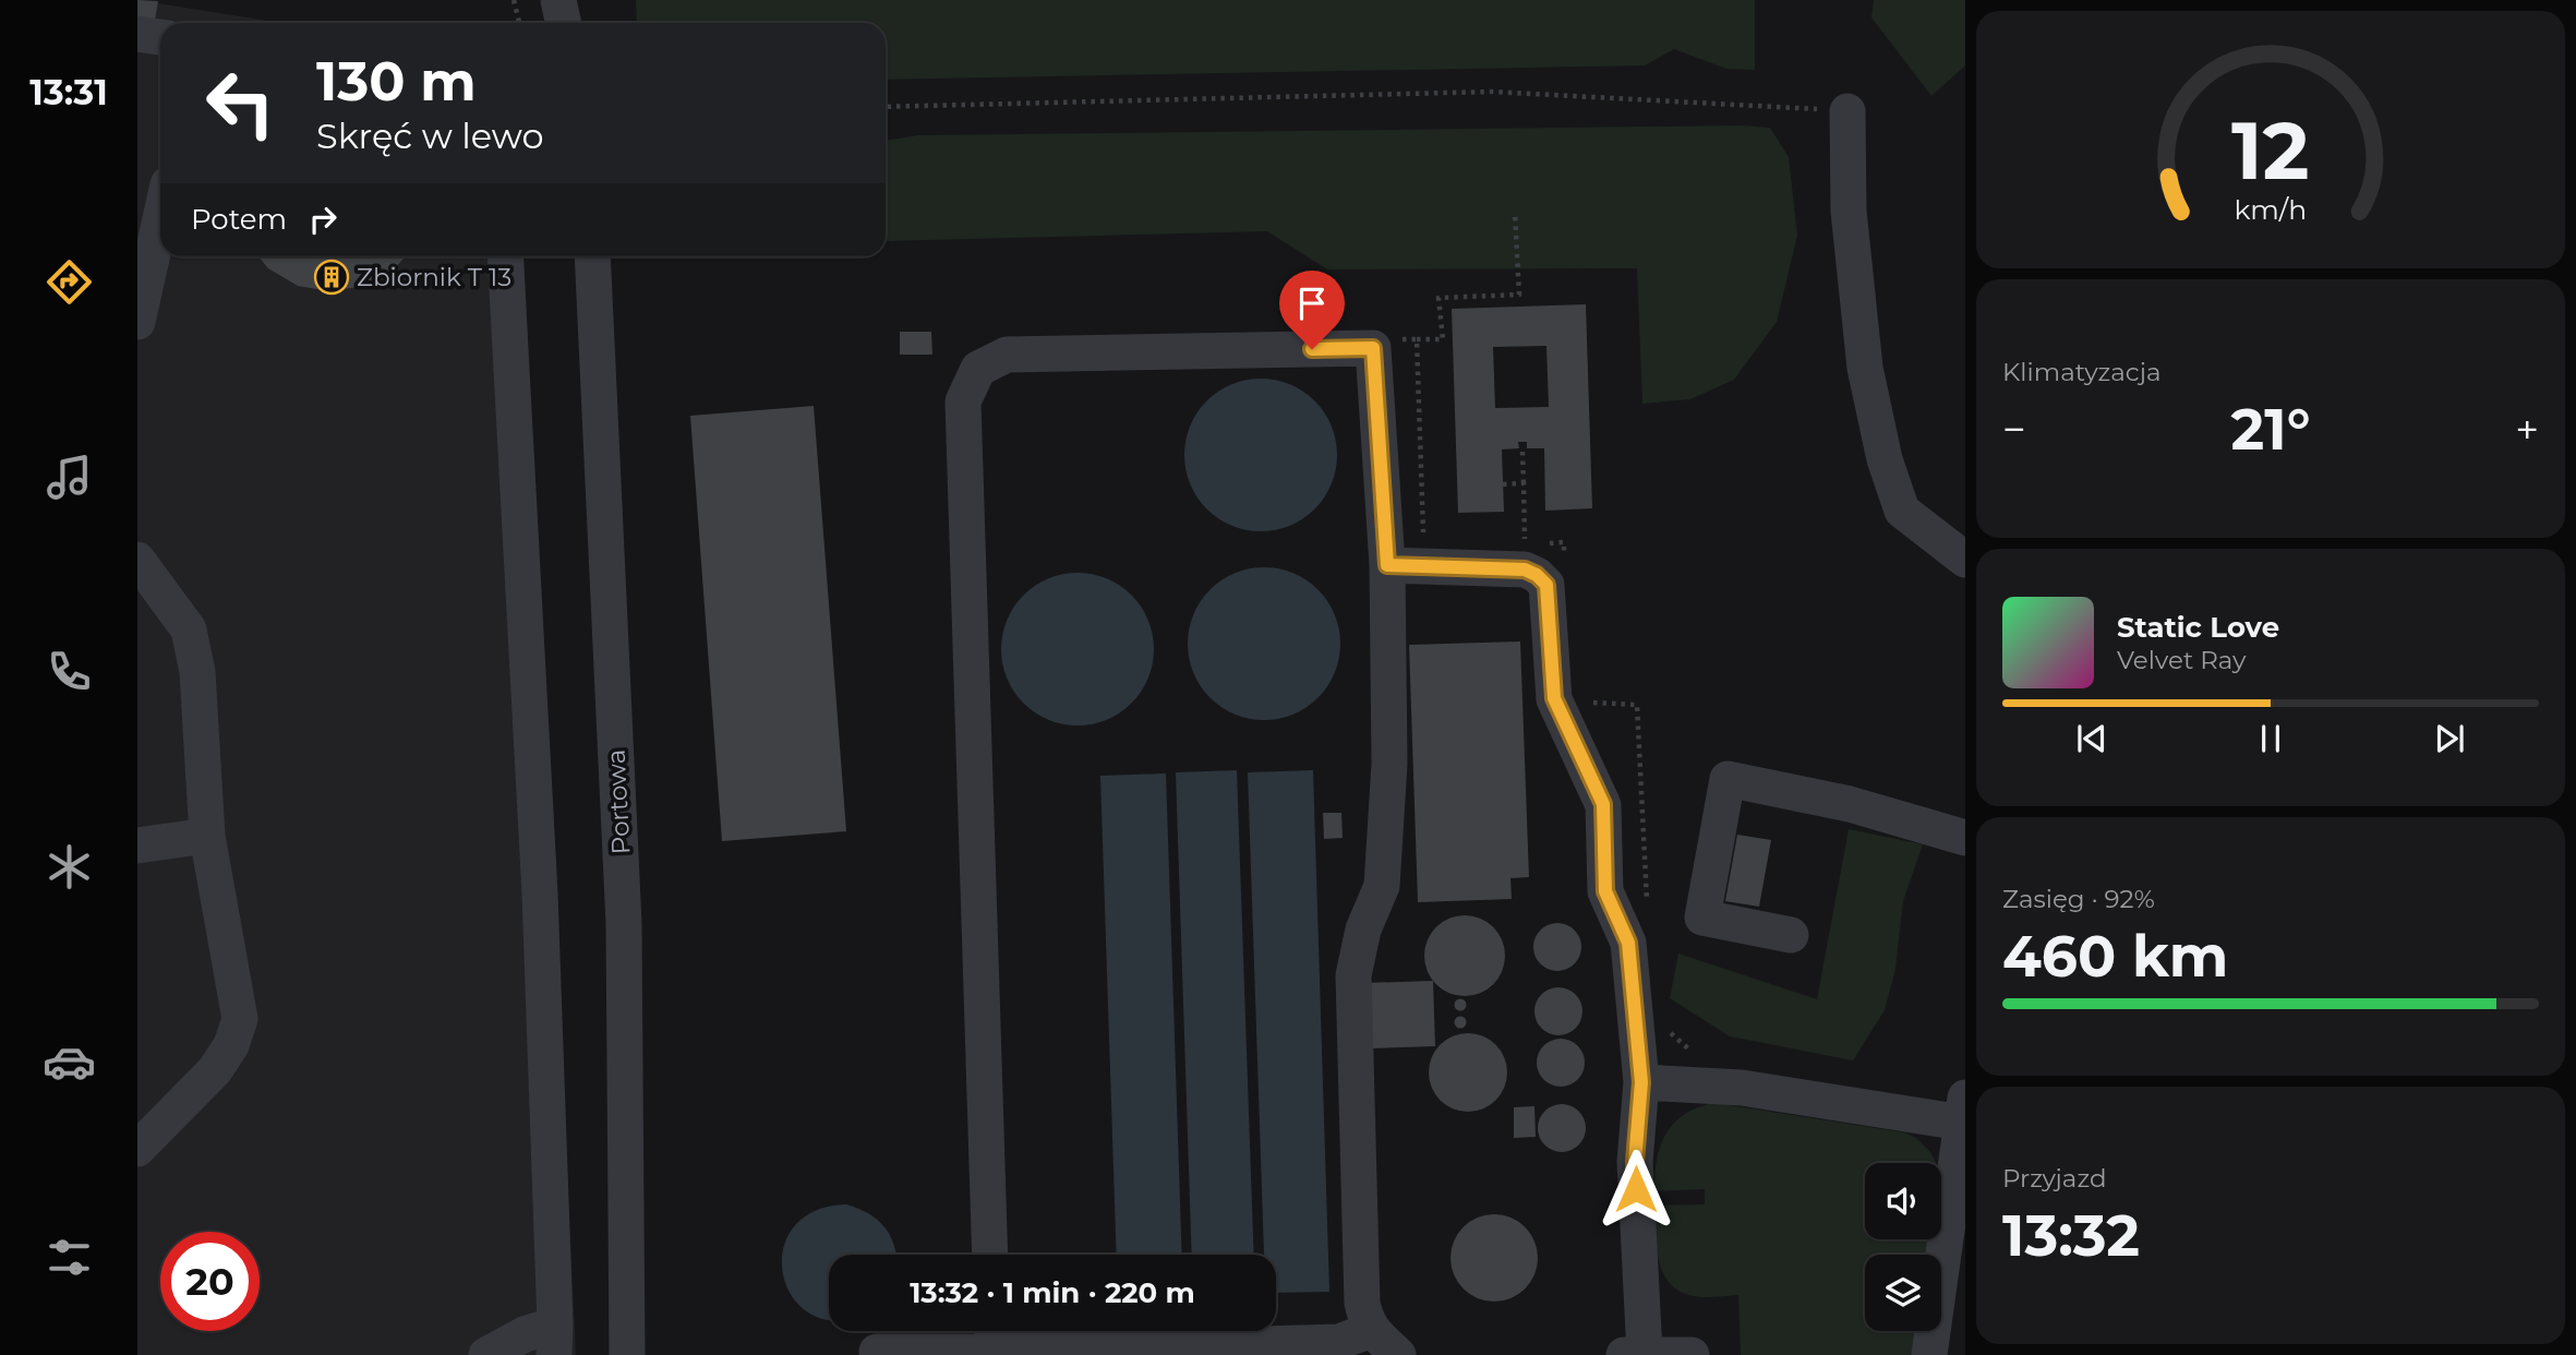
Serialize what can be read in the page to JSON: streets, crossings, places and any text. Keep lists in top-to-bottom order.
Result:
{
  "streets": {
    "street": ["Portowa"]
  },
  "places": {
    "building": ["Zbiornik T 13"]
  },
  "page": {
    "tabs": "13:31",
    "turn": ["130 m", "Skręć w lewo"],
    "then": "Potem",
    "tile": [
      "Klimatyzacja",
      ["Zasięg · 92%", "460 km"],
      ["Przyjazd", "13:32"]
    ],
    "heat": ["−", "21°", "+"],
    "song": ["Static Love", "Velvet Ray"],
    "limit": "20",
    "trip": "13:32 · 1 min · 220 m",
    "gauge": ["12", "km/h"]
  }
}
